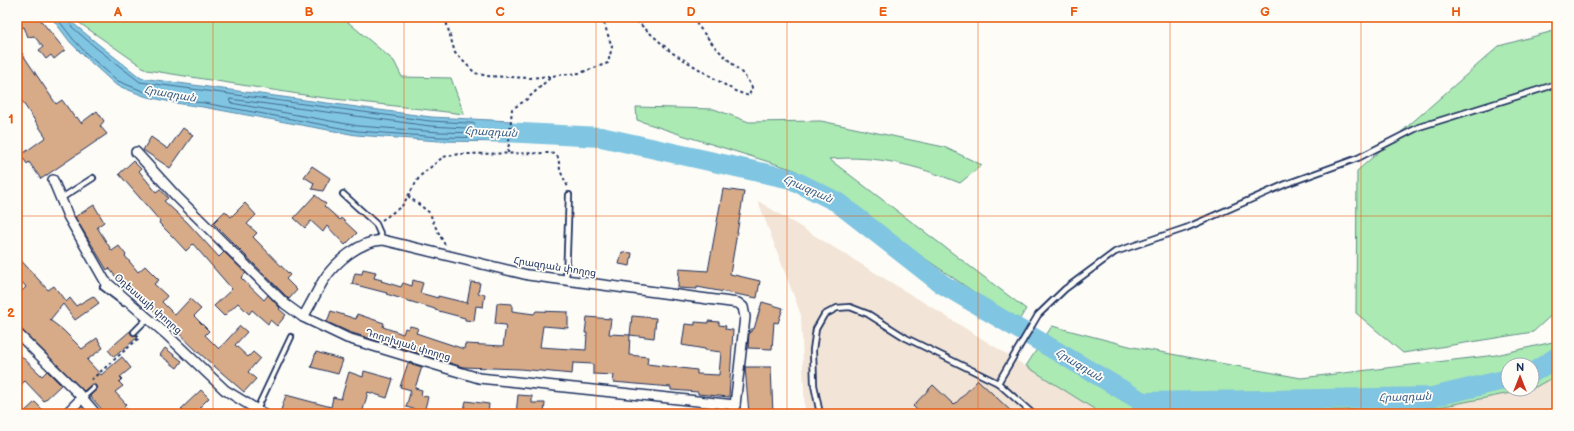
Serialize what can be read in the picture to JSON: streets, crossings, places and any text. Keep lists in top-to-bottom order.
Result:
{
  "streets": {
    "street": ["Հրազդան փողոց", "Օդեսսայի փողոց", "Դոդոխյան փողոց"]
  },
  "crossings": [
    ["Հրազդան փողոց", "Դոդոխյան փողոց"]
  ],
  "water": ["Հրազդան"],
  "north": "top",
  "grid": {
    "columns": [
      "A",
      "B",
      "C",
      "D",
      "E",
      "F",
      "G",
      "H"
    ],
    "rows": ["1", "2"]
  }
}
